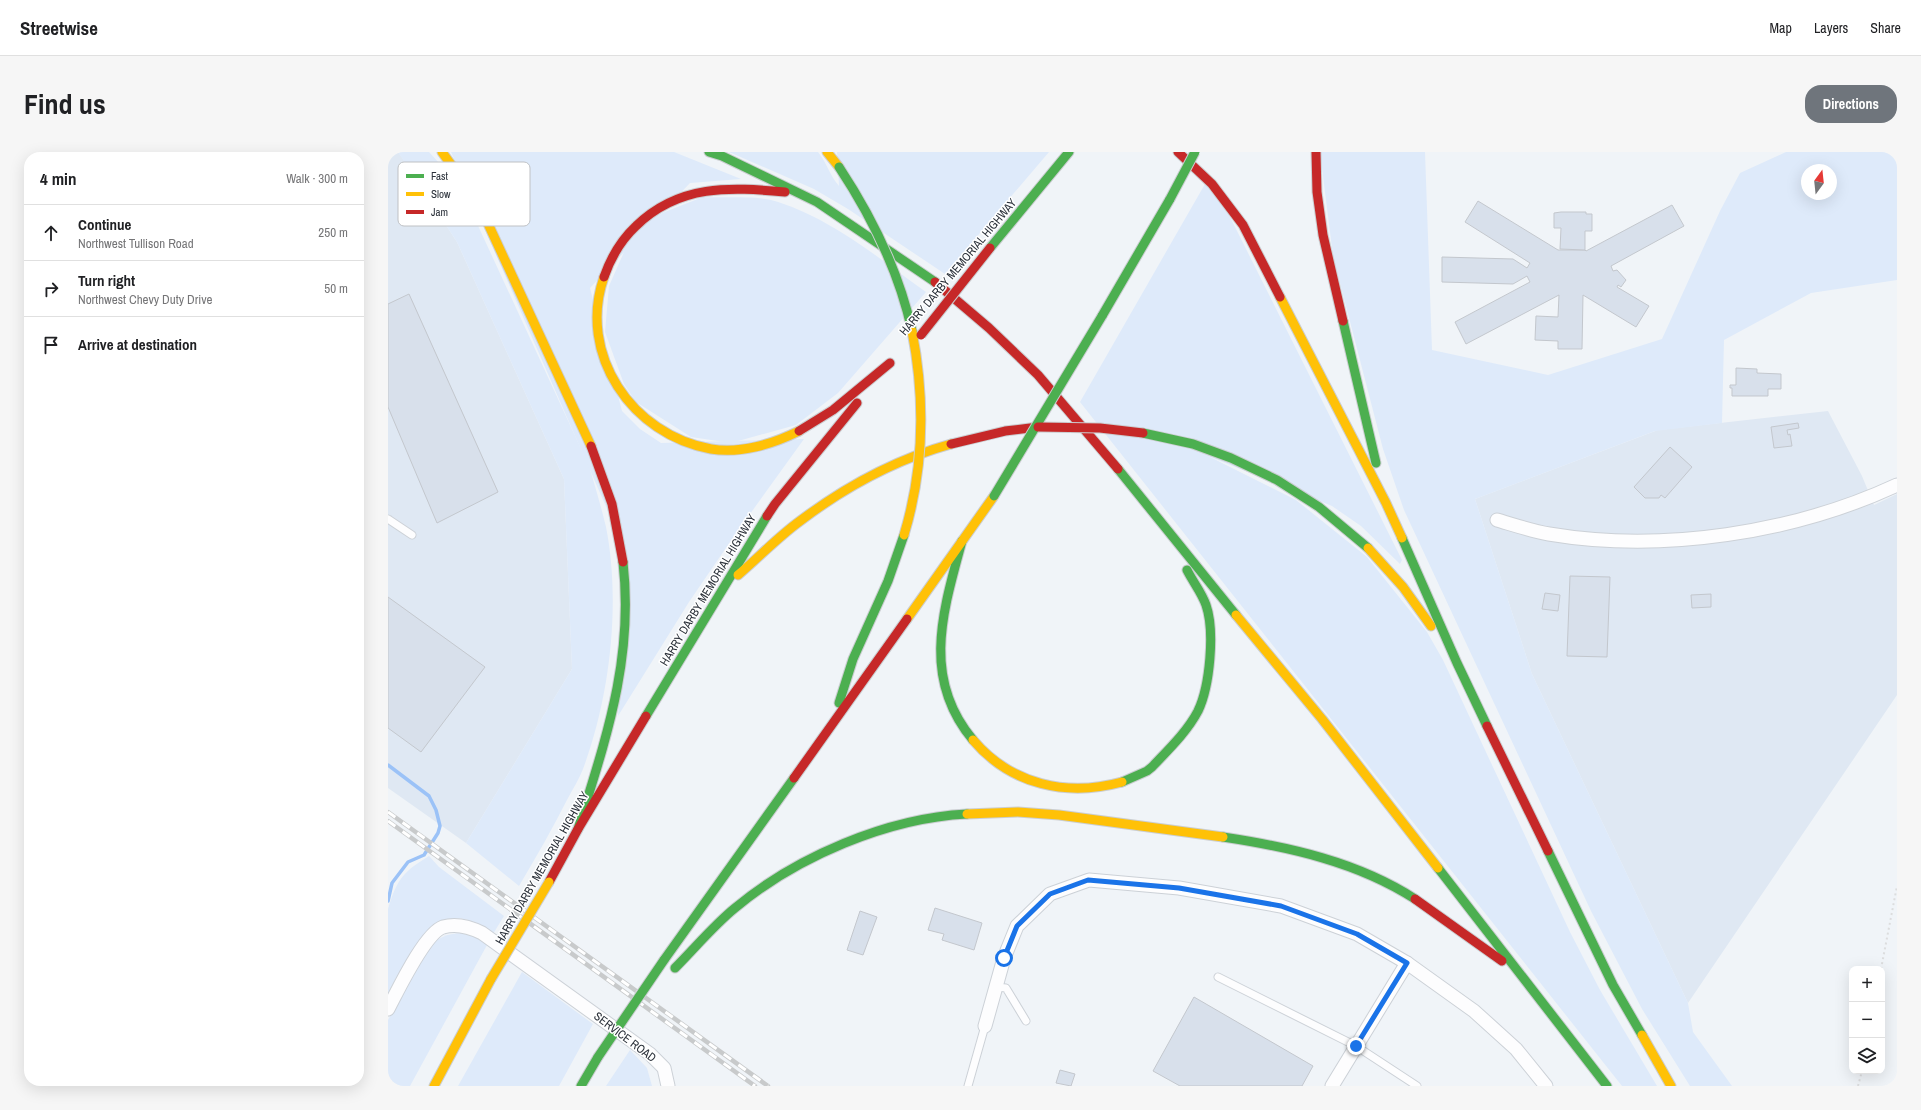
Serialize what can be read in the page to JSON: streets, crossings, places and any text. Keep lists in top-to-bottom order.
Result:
{
  "streets": {
    "highway": ["HARRY DARBY MEMORIAL HIGHWAY"],
    "street": ["SERVICE ROAD"]
  },
  "legend": ["Fast", "Slow", "Jam"],
  "north": "top",
  "page": {
    "header": "Streetwise",
    "nav": ["Map", "Layers", "Share"],
    "title": "Find us",
    "buttons": "Directions",
    "heading": ["4 min", "Walk · 300 m"],
    "list": [
      ["Continue", "Northwest Tullison Road", "250 m"],
      ["Turn right", "Northwest Chevy Duty Drive", "50 m"],
      "Arrive at destination"
    ],
    "map_buttons": ["+", "−"]
  }
}
